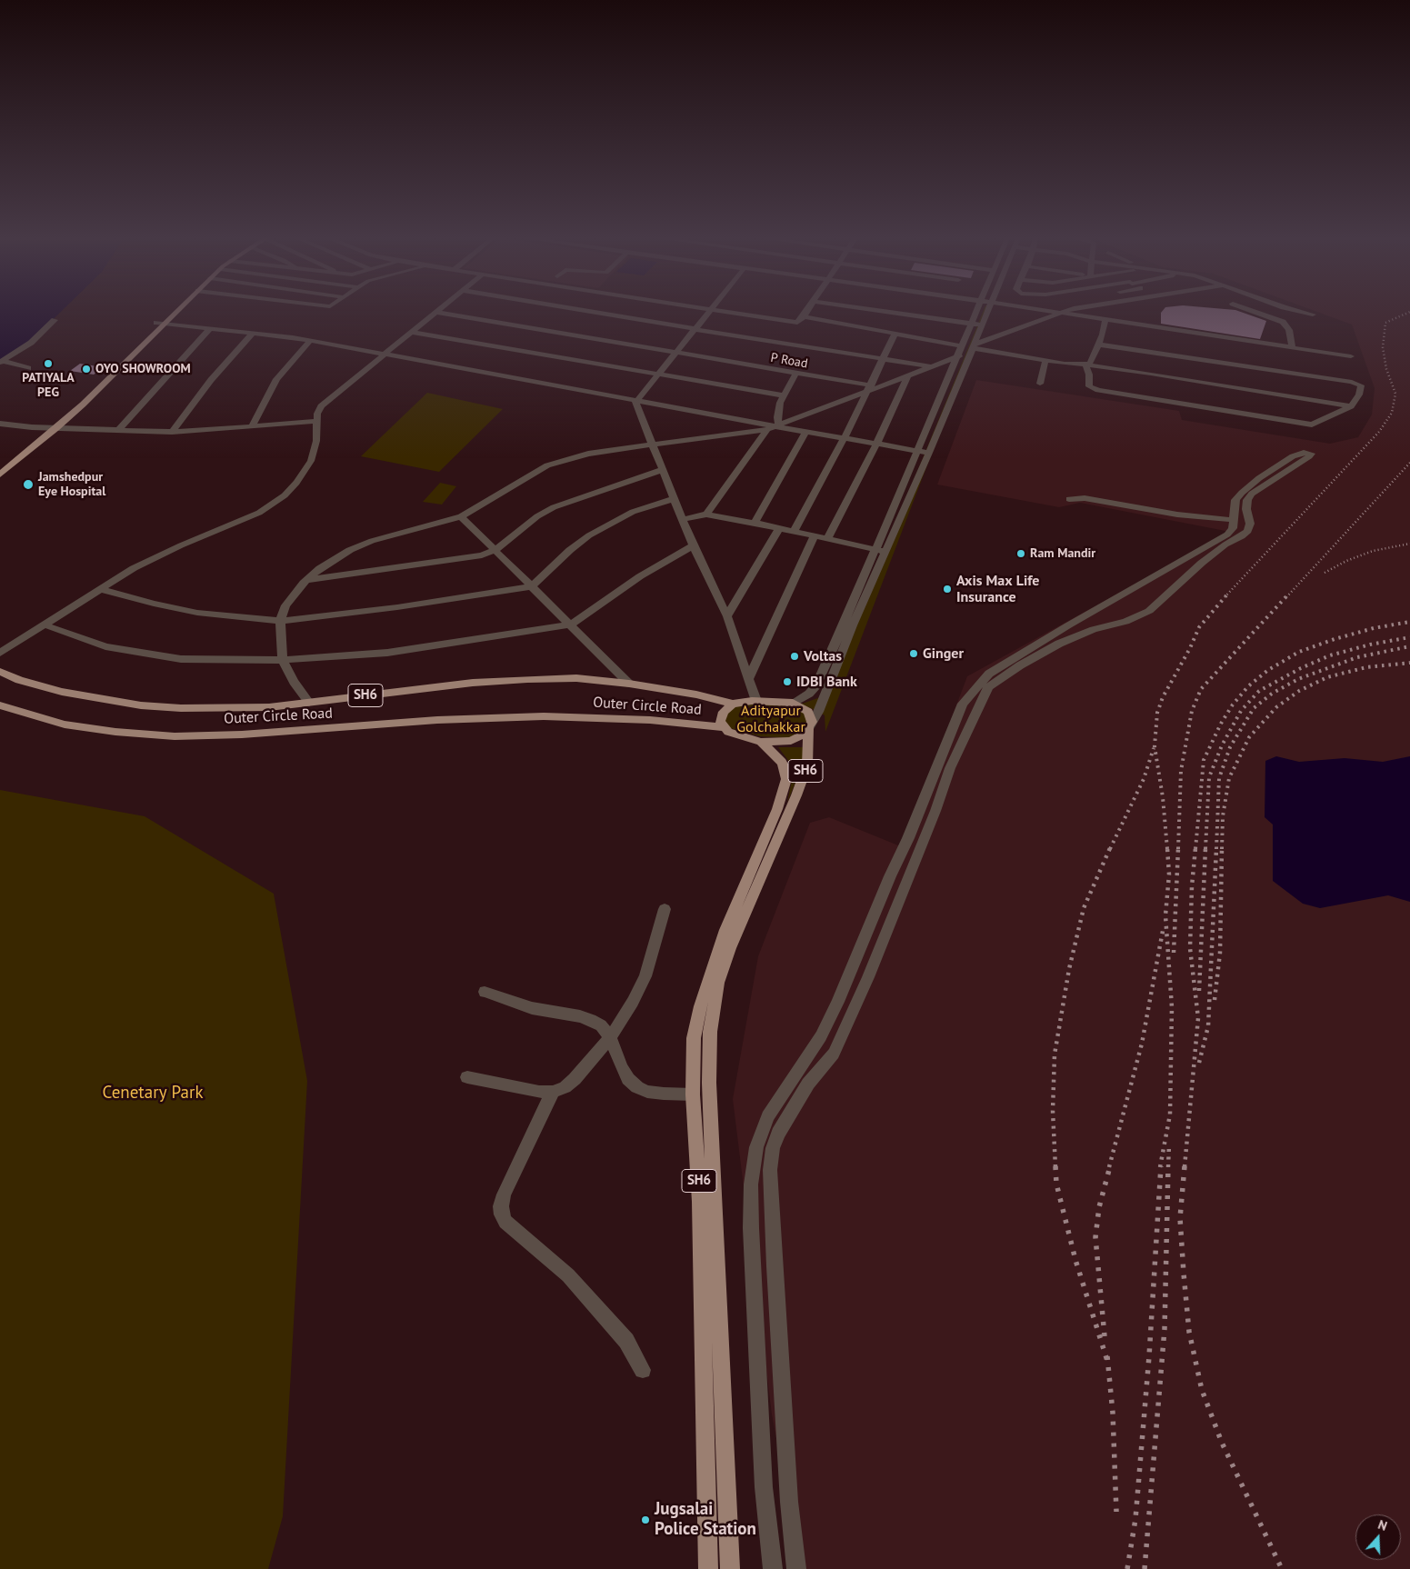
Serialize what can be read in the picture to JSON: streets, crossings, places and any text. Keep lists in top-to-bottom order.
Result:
{
  "streets": {
    "main road": ["SH6", "Outer Circle Road"],
    "street": ["P Road"]
  },
  "crossings": [
    ["SH6", "Outer Circle Road"]
  ],
  "parks": ["Adityapur Golchakkar", "Cenetary Park"],
  "places": [
    "PATIYALA PEG",
    "OYO SHOWROOM",
    "Jamshedpur Eye Hospital",
    "Ram Mandir",
    "Axis Max Life Insurance",
    "Ginger",
    "Voltas",
    "IDBI Bank",
    "Jugsalai Police Station"
  ],
  "north": "top"
}
